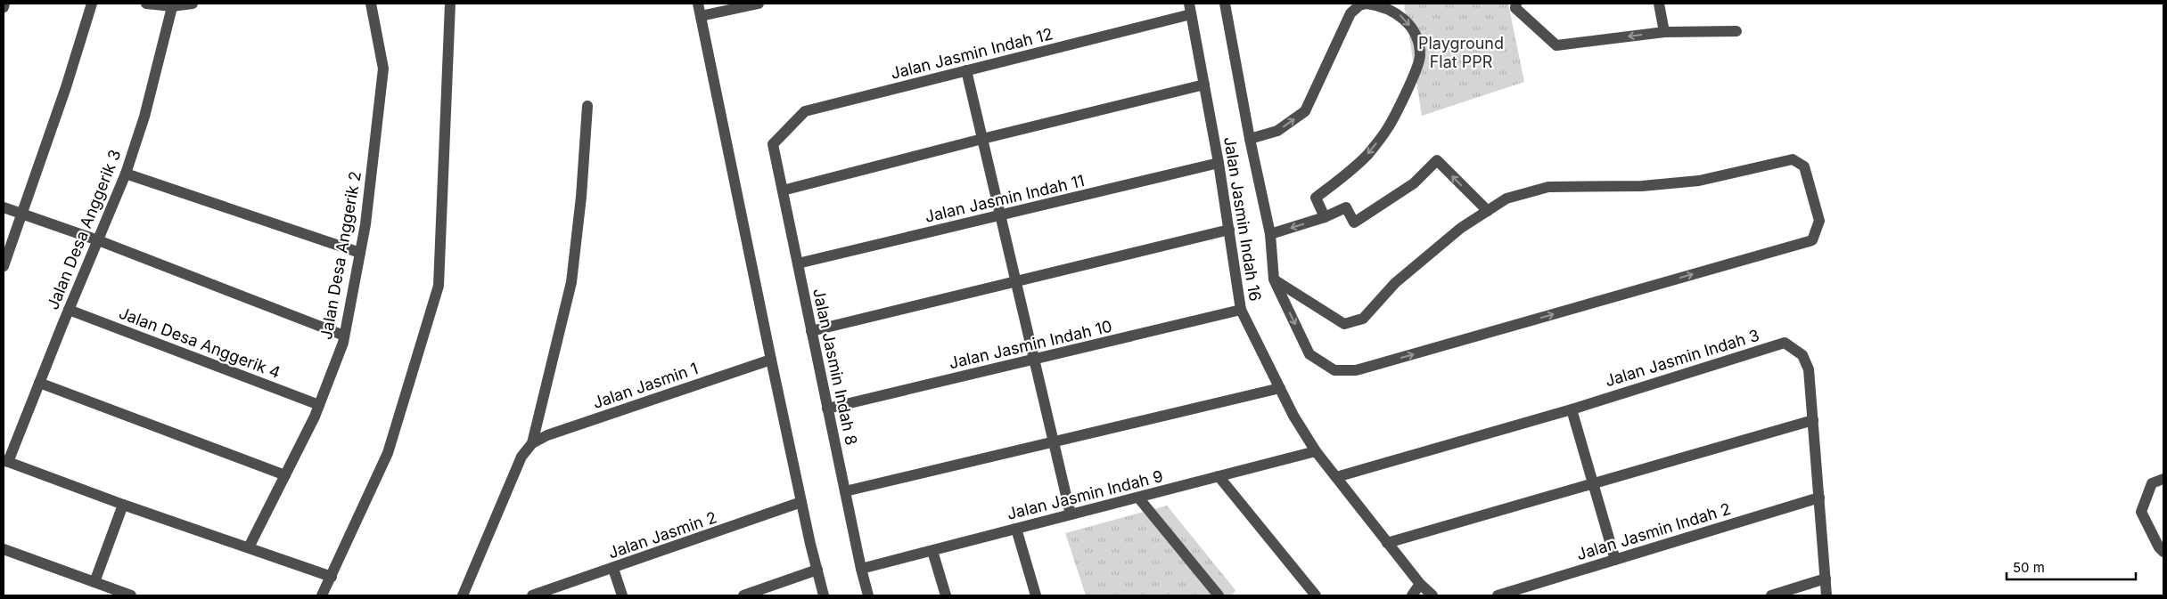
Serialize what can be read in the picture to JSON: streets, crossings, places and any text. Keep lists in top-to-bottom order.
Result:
{
  "streets": {
    "street": [
      "Jalan Jasmin Indah 12",
      "Jalan Jasmin Indah 11",
      "Jalan Jasmin Indah 16",
      "Jalan Desa Anggerik 3",
      "Jalan Desa Anggerik 2",
      "Jalan Desa Anggerik 4",
      "Jalan Jasmin Indah 10",
      "Jalan Jasmin Indah 3",
      "Jalan Jasmin Indah 8",
      "Jalan Jasmin 1",
      "Jalan Jasmin Indah 9",
      "Jalan Jasmin Indah 2",
      "Jalan Jasmin 2"
    ]
  },
  "crossings": [
    ["Jalan Jasmin Indah 12", "Jalan Jasmin Indah 16"],
    ["Jalan Jasmin Indah 12", "Jalan Jasmin Indah 8"],
    ["Jalan Jasmin Indah 11", "Jalan Jasmin Indah 16"],
    ["Jalan Jasmin Indah 11", "Jalan Jasmin Indah 8"],
    ["Jalan Jasmin Indah 16", "Jalan Jasmin Indah 10"],
    ["Jalan Jasmin Indah 16", "Jalan Jasmin Indah 3"],
    ["Jalan Jasmin Indah 16", "Jalan Jasmin Indah 9"],
    ["Jalan Desa Anggerik 3", "Jalan Desa Anggerik 4"],
    ["Jalan Desa Anggerik 2", "Jalan Desa Anggerik 4"],
    ["Jalan Jasmin Indah 10", "Jalan Jasmin Indah 8"],
    ["Jalan Jasmin Indah 3", "Jalan Jasmin Indah 2"],
    ["Jalan Jasmin Indah 8", "Jalan Jasmin Indah 9"]
  ],
  "parks": ["Playground Flat PPR"],
  "scale_bar": "50 m"
}
